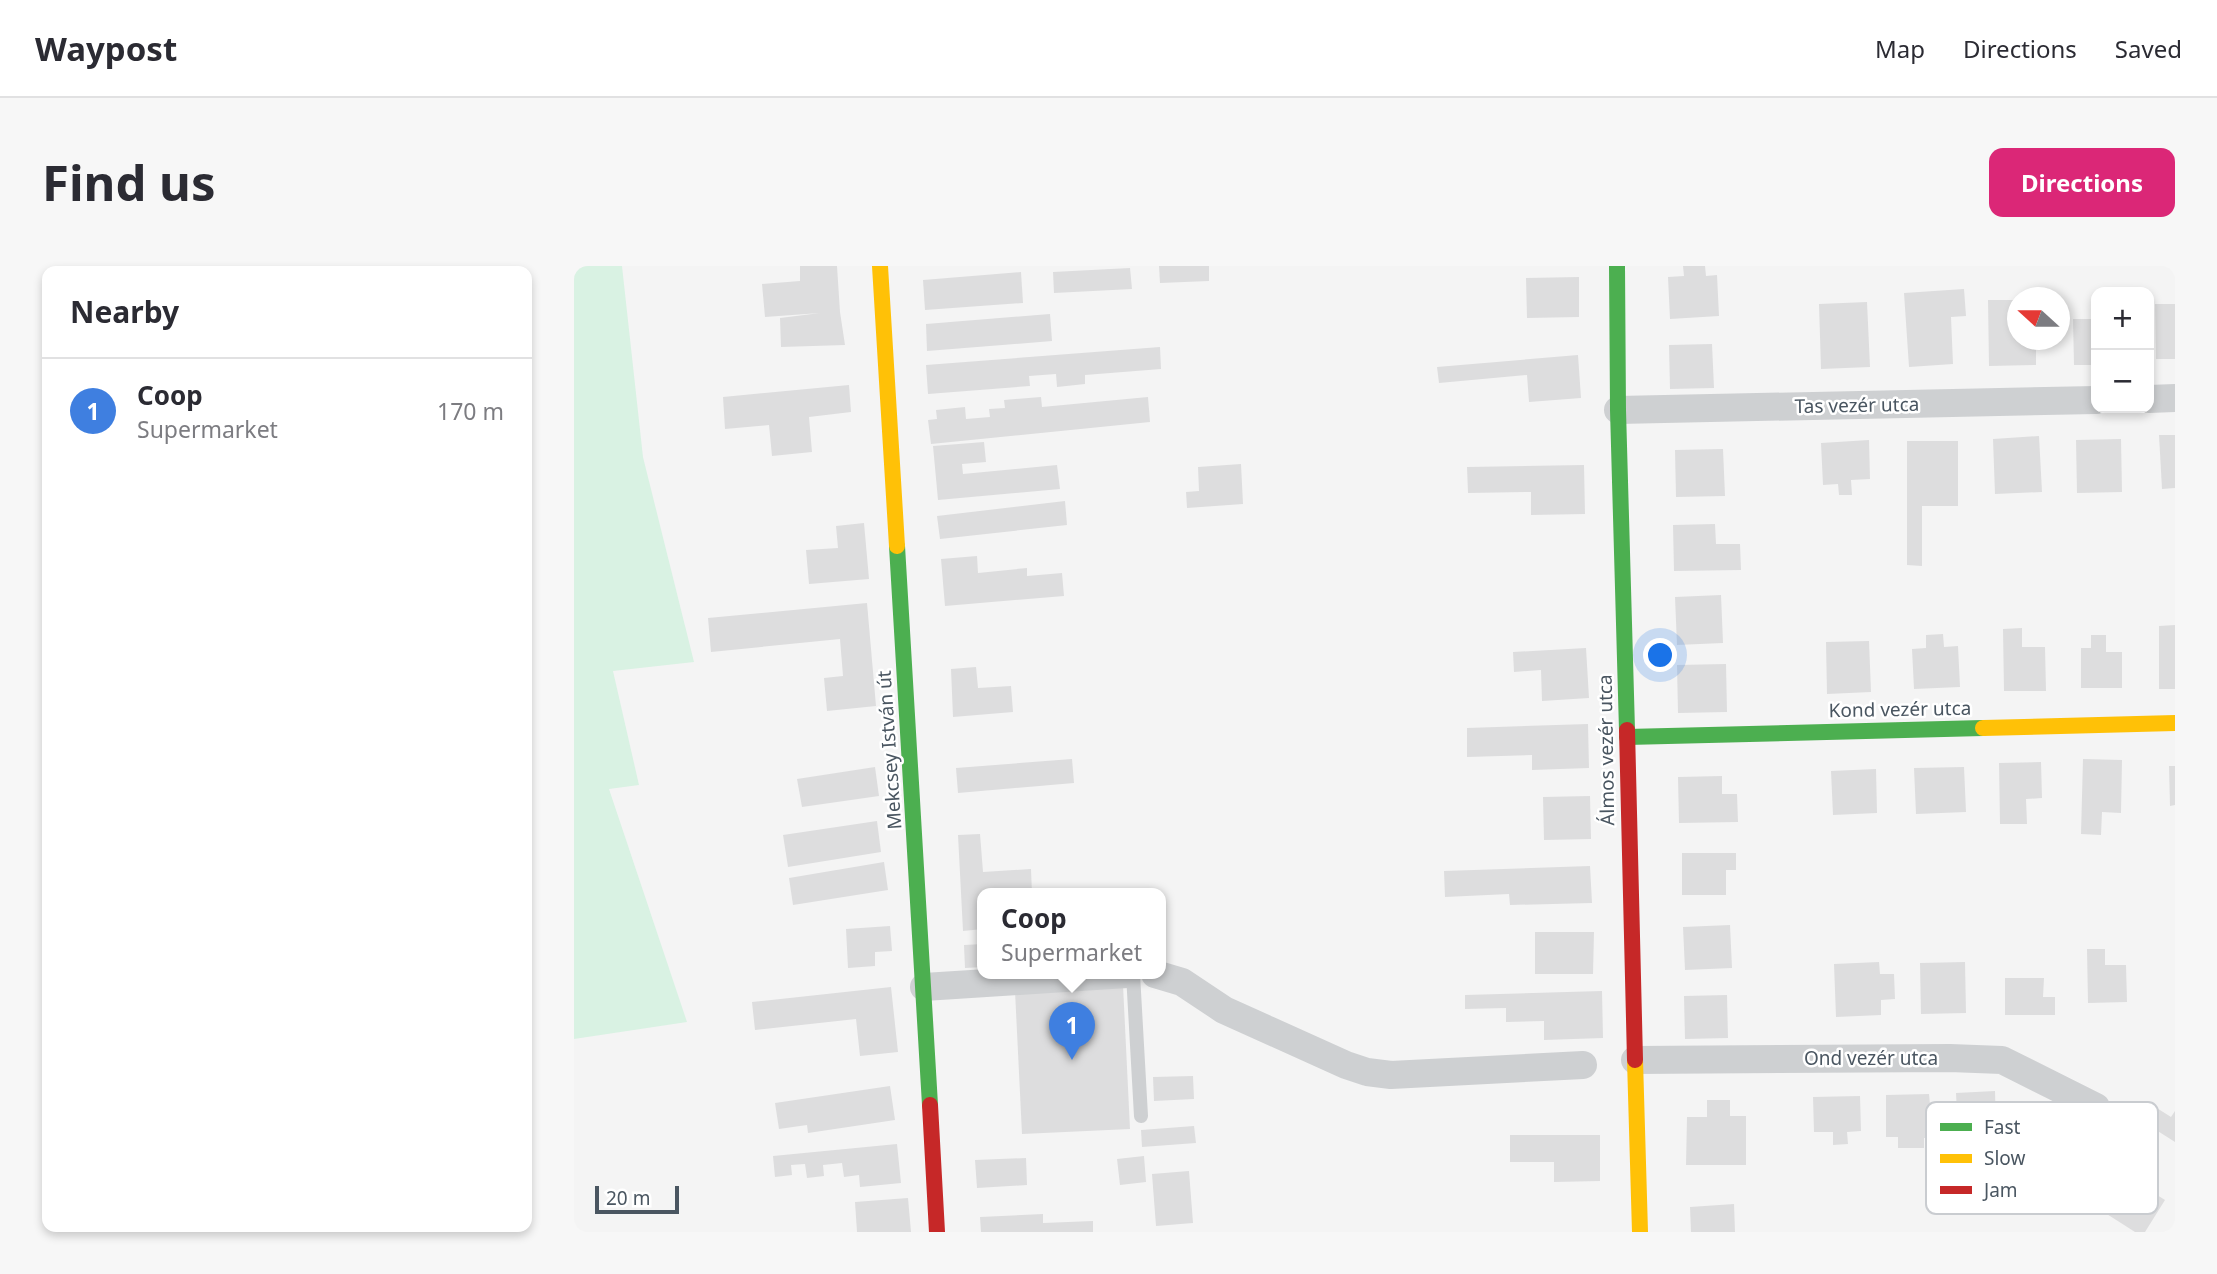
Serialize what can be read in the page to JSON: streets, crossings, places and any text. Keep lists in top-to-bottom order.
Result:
{
  "streets": {
    "street": [
      "Tas vezér utca",
      "Kond vezér utca",
      "Mekcsey István út",
      "Álmos vezér utca",
      "Ond vezér utca"
    ]
  },
  "crossings": [
    ["Tas vezér utca", "Álmos vezér utca"],
    ["Kond vezér utca", "Álmos vezér utca"],
    ["Álmos vezér utca", "Ond vezér utca"]
  ],
  "legend": ["Fast", "Slow", "Jam"],
  "scale_bar": "20 m",
  "north": "left",
  "page": {
    "header": "Waypost",
    "nav": ["Map", "Directions", "Saved"],
    "buttons": "Directions",
    "title": "Find us",
    "heading": "Nearby",
    "map_buttons": ["+", "−"],
    "list": [
      {
        "mark": "1",
        "name": "Coop",
        "note": "Supermarket",
        "value": "170 m"
      }
    ],
    "popup": ["Coop", "Supermarket"],
    "pins": "1",
    "scale": "20 m"
  }
}
